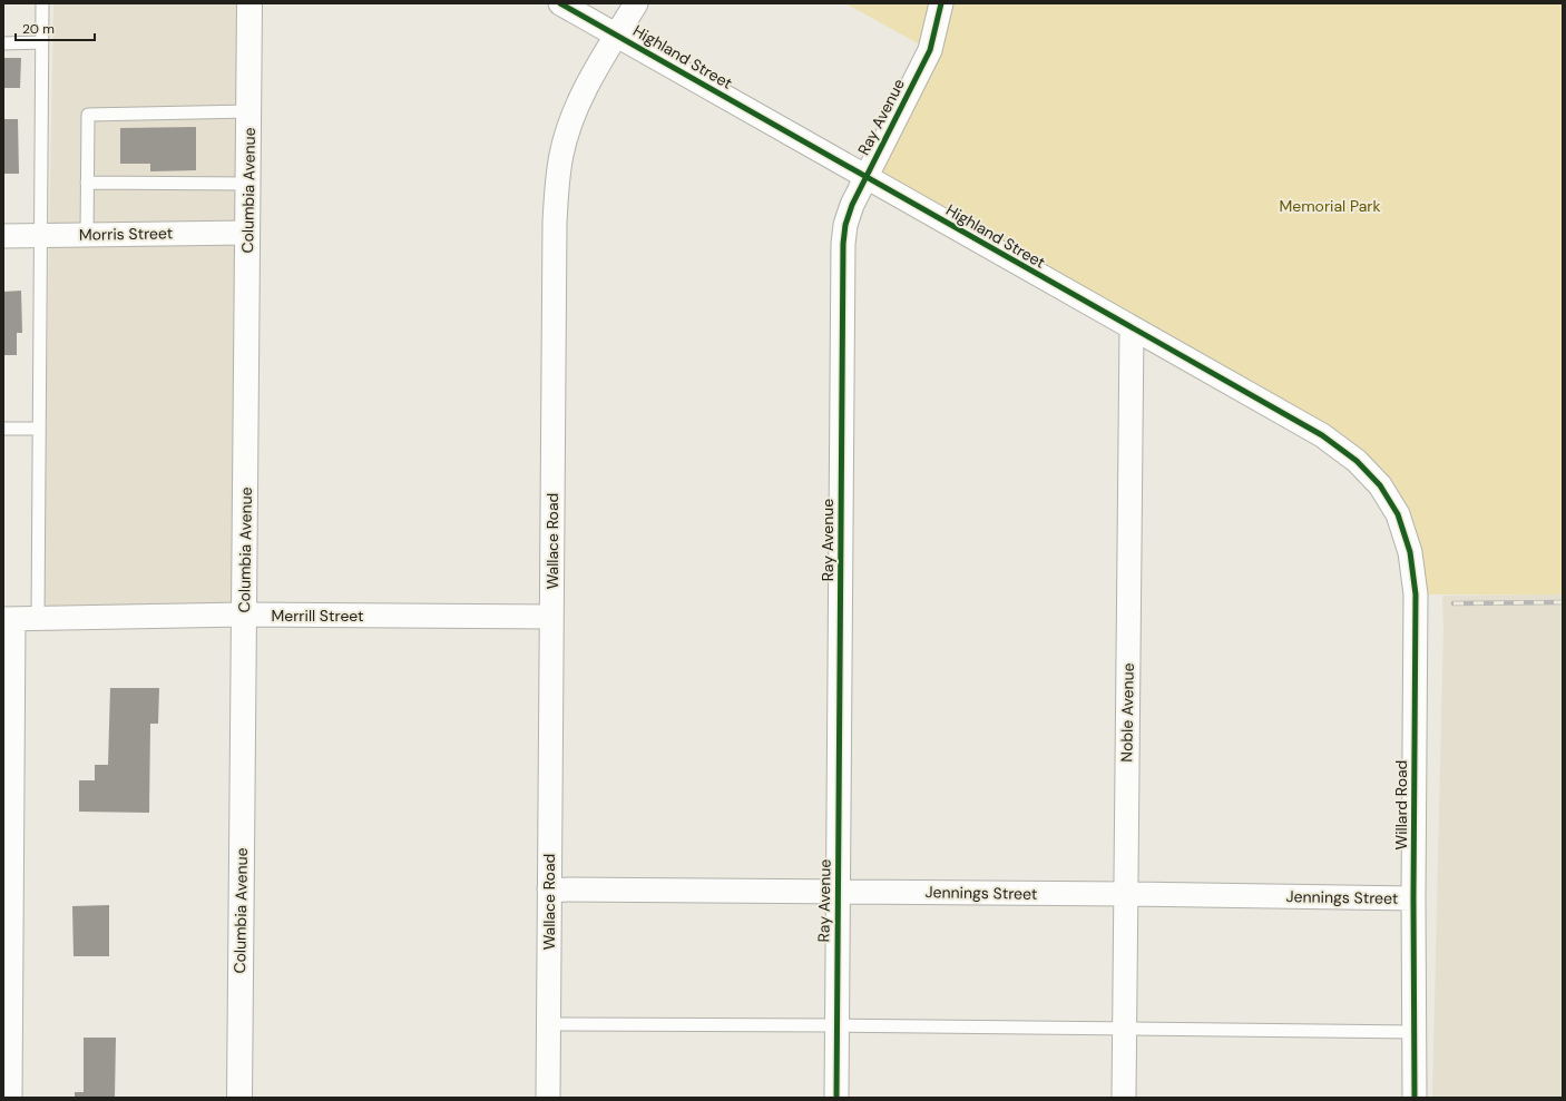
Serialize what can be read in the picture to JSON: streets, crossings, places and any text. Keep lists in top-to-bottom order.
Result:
{
  "streets": {
    "street": [
      "Highland Street",
      "Ray Avenue",
      "Columbia Avenue",
      "Morris Street",
      "Wallace Road",
      "Merrill Street",
      "Noble Avenue",
      "Willard Road",
      "Jennings Street"
    ]
  },
  "crossings": [
    ["Highland Street", "Ray Avenue"],
    ["Highland Street", "Wallace Road"],
    ["Highland Street", "Noble Avenue"],
    ["Highland Street", "Willard Road"],
    ["Ray Avenue", "Jennings Street"],
    ["Columbia Avenue", "Morris Street"],
    ["Columbia Avenue", "Merrill Street"],
    ["Wallace Road", "Merrill Street"],
    ["Wallace Road", "Jennings Street"],
    ["Noble Avenue", "Jennings Street"],
    ["Willard Road", "Jennings Street"]
  ],
  "parks": ["Memorial Park"],
  "scale_bar": "20 m"
}
